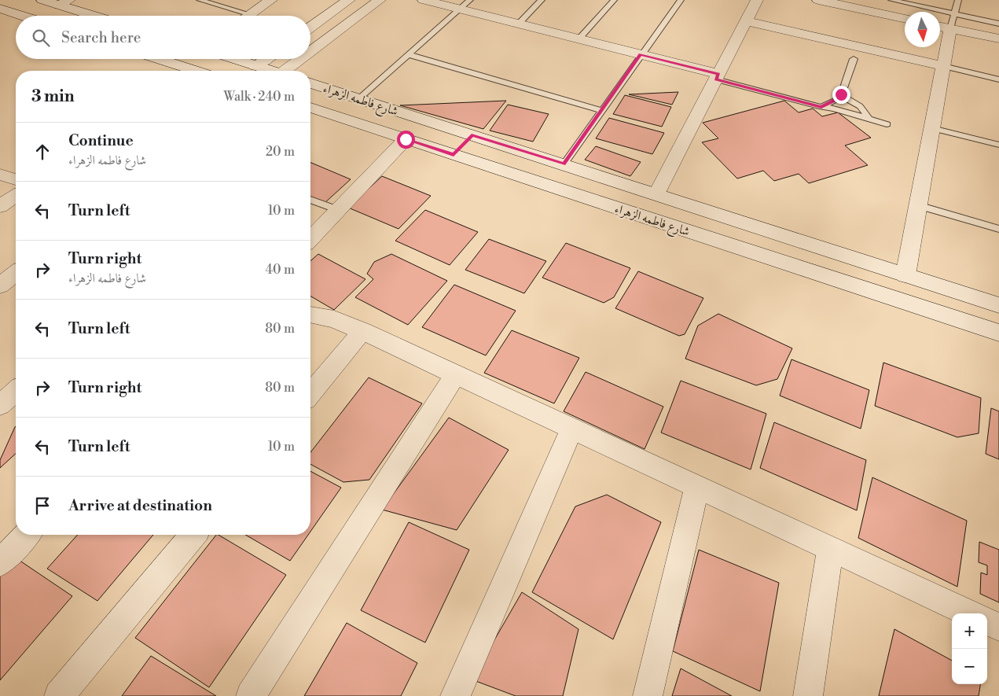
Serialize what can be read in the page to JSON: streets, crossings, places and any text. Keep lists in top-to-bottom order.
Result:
{
  "streets": {
    "street": ["شارع فاطمه الزهراء"]
  },
  "north": "bottom",
  "page": {
    "search": "Search here",
    "heading": ["3 min", "Walk · 240 m"],
    "list": [
      ["Continue", "شارع فاطمه الزهراء", "20 m"],
      ["Turn left", "10 m"],
      ["Turn right", "شارع فاطمه الزهراء", "40 m"],
      ["Turn left", "80 m"],
      ["Turn right", "80 m"],
      ["Turn left", "10 m"],
      "Arrive at destination"
    ],
    "map_buttons": ["+", "−"]
  }
}
